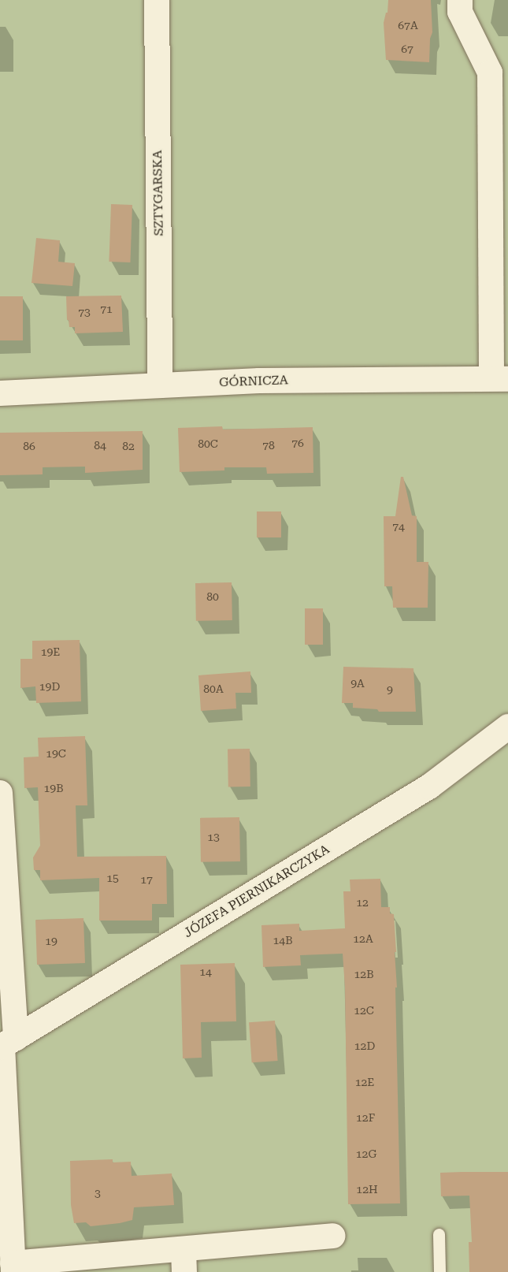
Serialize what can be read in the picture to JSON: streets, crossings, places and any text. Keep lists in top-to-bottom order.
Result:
{
  "streets": {
    "street": ["SZTYGARSKA", "GÓRNICZA", "JÓZEFA PIERNIKARCZYKA"]
  },
  "crossings": [
    ["SZTYGARSKA", "GÓRNICZA"]
  ],
  "house_numbers": [
    "67A",
    "67",
    "71",
    "73",
    "76",
    "80C",
    "84",
    "78",
    "86",
    "82",
    "74",
    "80",
    "19E",
    "9A",
    "19D",
    "80A",
    "9",
    "19C",
    "19B",
    "13",
    "15",
    "17",
    "12",
    "12A",
    "14B",
    "19",
    "14",
    "12B",
    "12C",
    "12D",
    "12E",
    "12F",
    "12G",
    "12H",
    "3"
  ]
}
